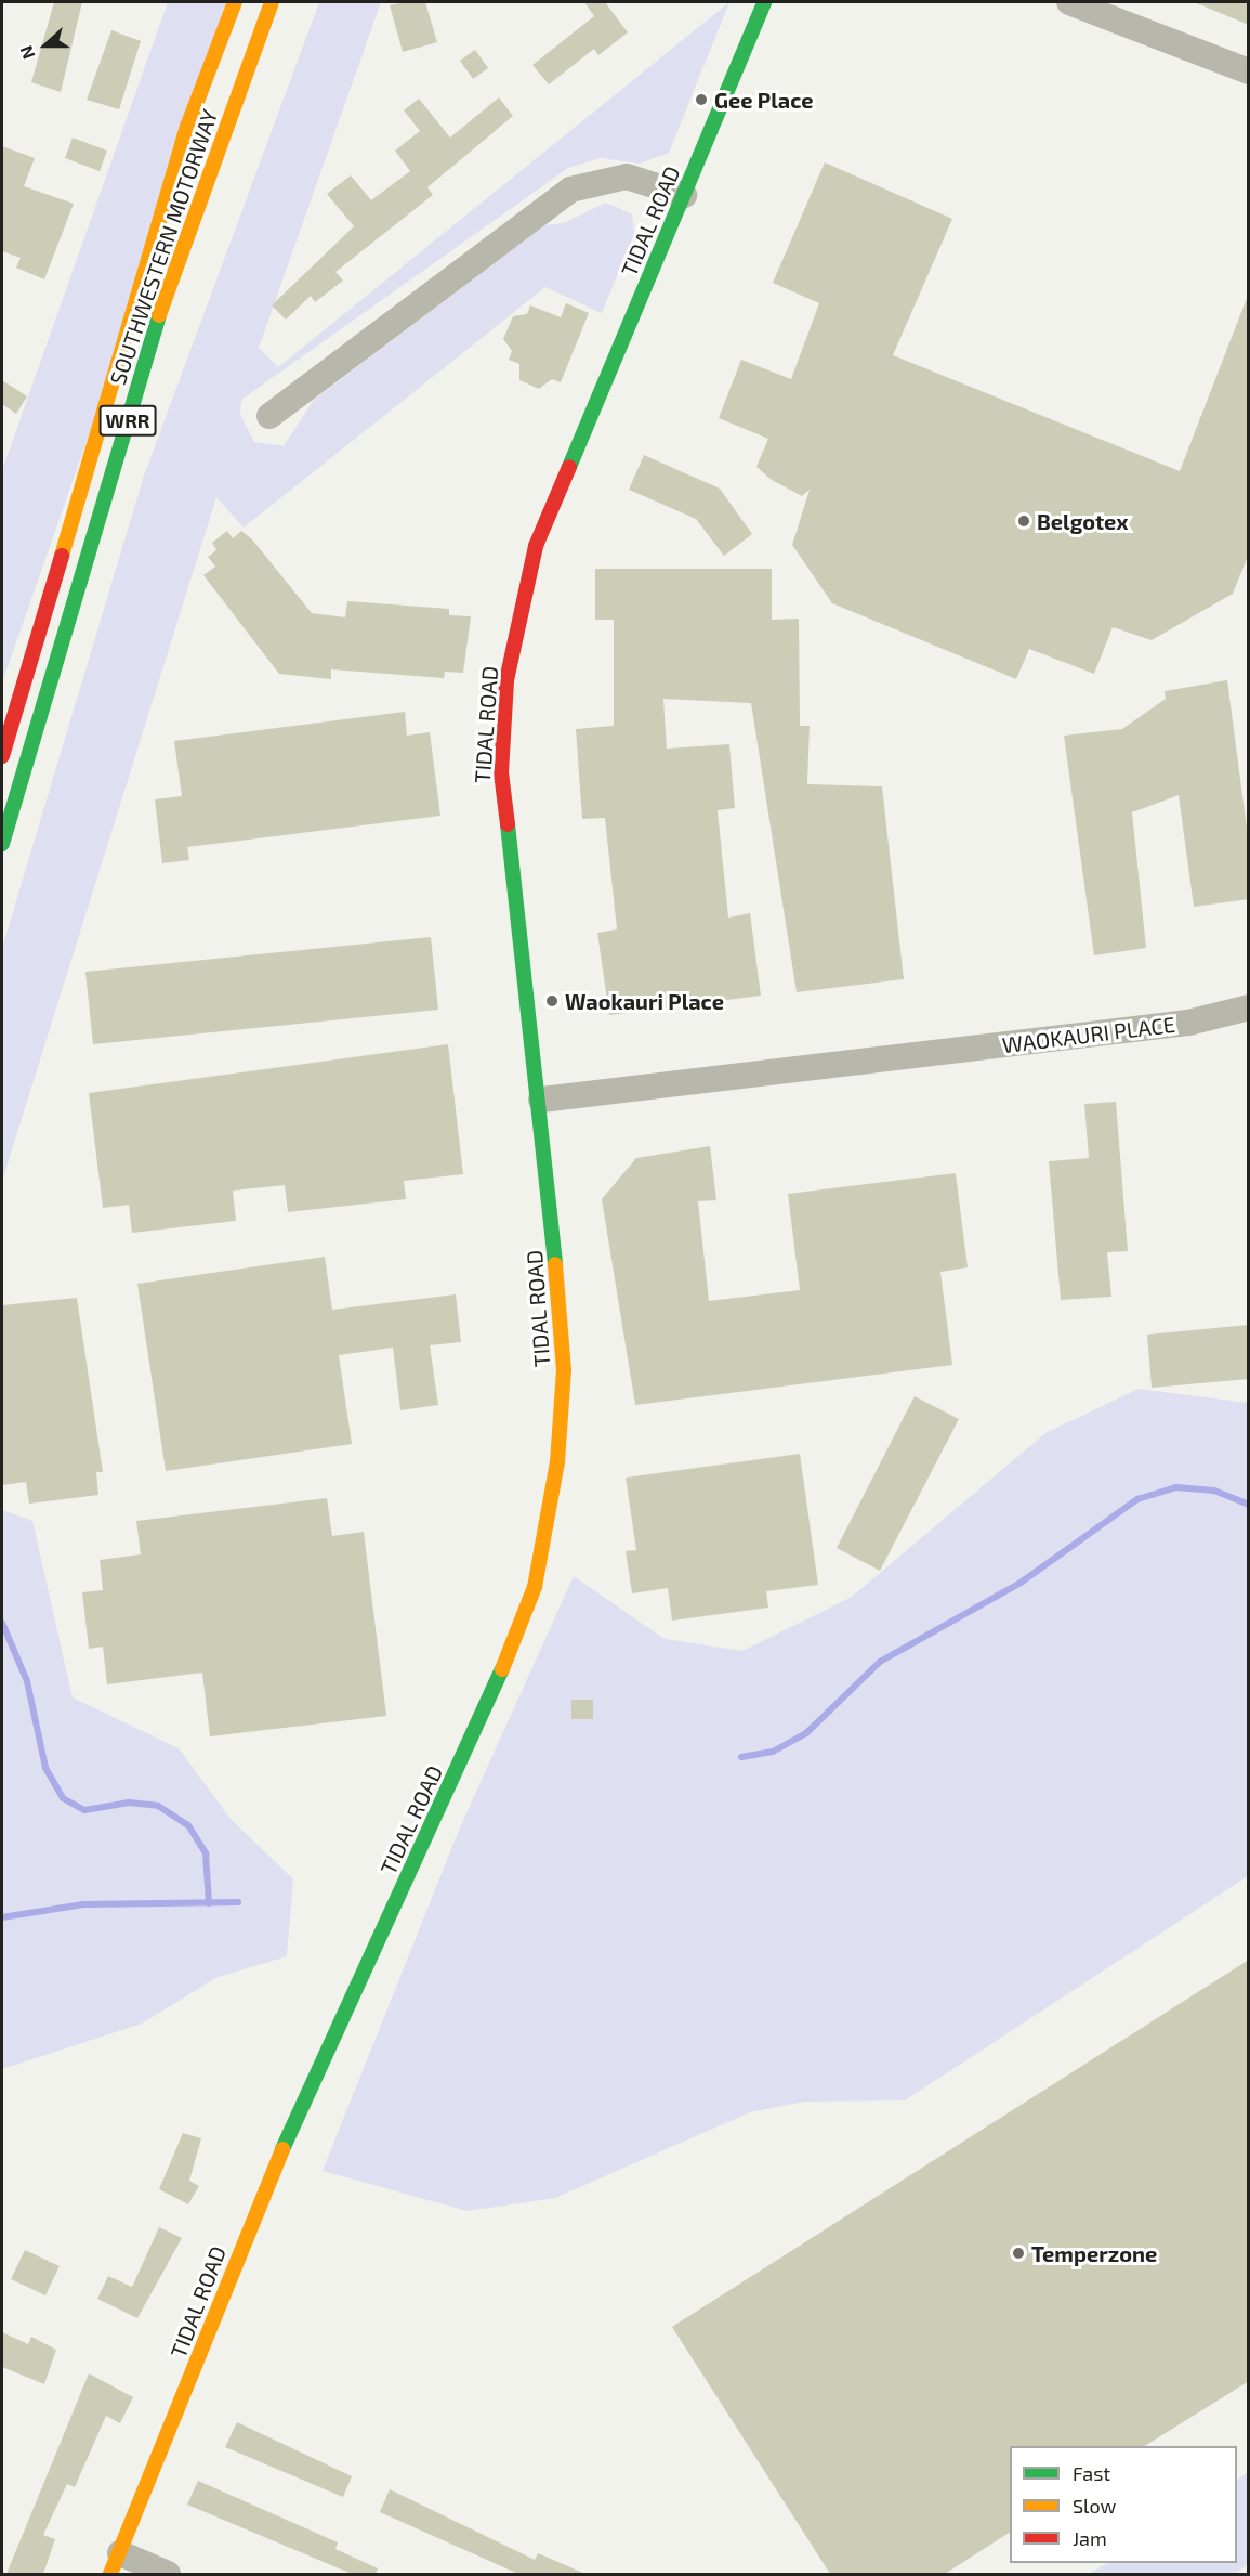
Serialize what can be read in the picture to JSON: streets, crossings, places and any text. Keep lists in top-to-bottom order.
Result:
{
  "streets": {
    "main road": ["TIDAL ROAD", "SOUTHWESTERN MOTORWAY", "WRR"],
    "street": ["WAOKAURI PLACE"]
  },
  "crossings": [
    ["TIDAL ROAD", "WAOKAURI PLACE"]
  ],
  "places": [
    "Gee Place",
    "Belgotex",
    "Waokauri Place",
    "Temperzone"
  ],
  "legend": ["Fast", "Slow", "Jam"],
  "north": "left"
}
